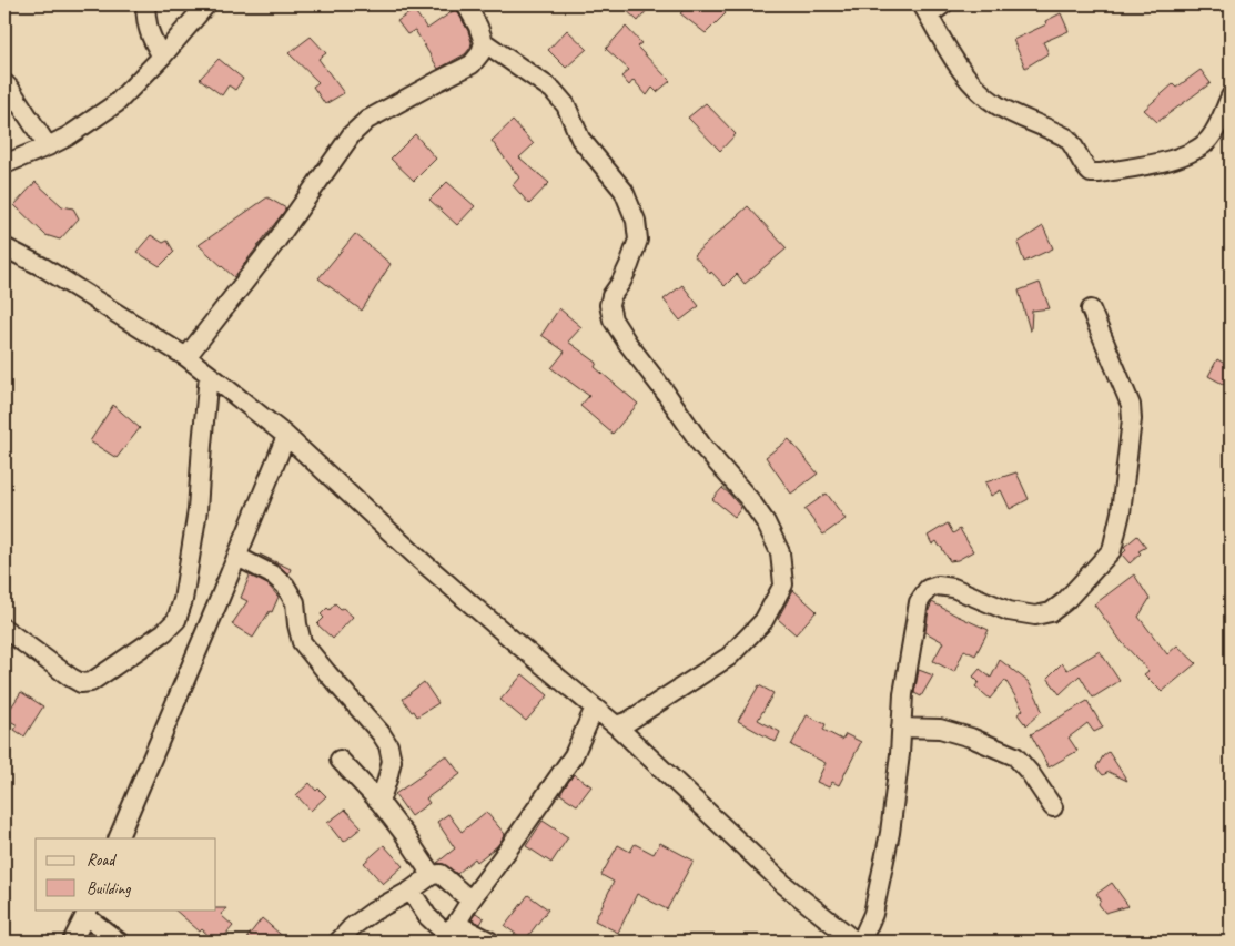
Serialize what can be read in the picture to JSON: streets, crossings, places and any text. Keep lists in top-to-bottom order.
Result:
{
  "legend": ["Road", "Building"]
}
